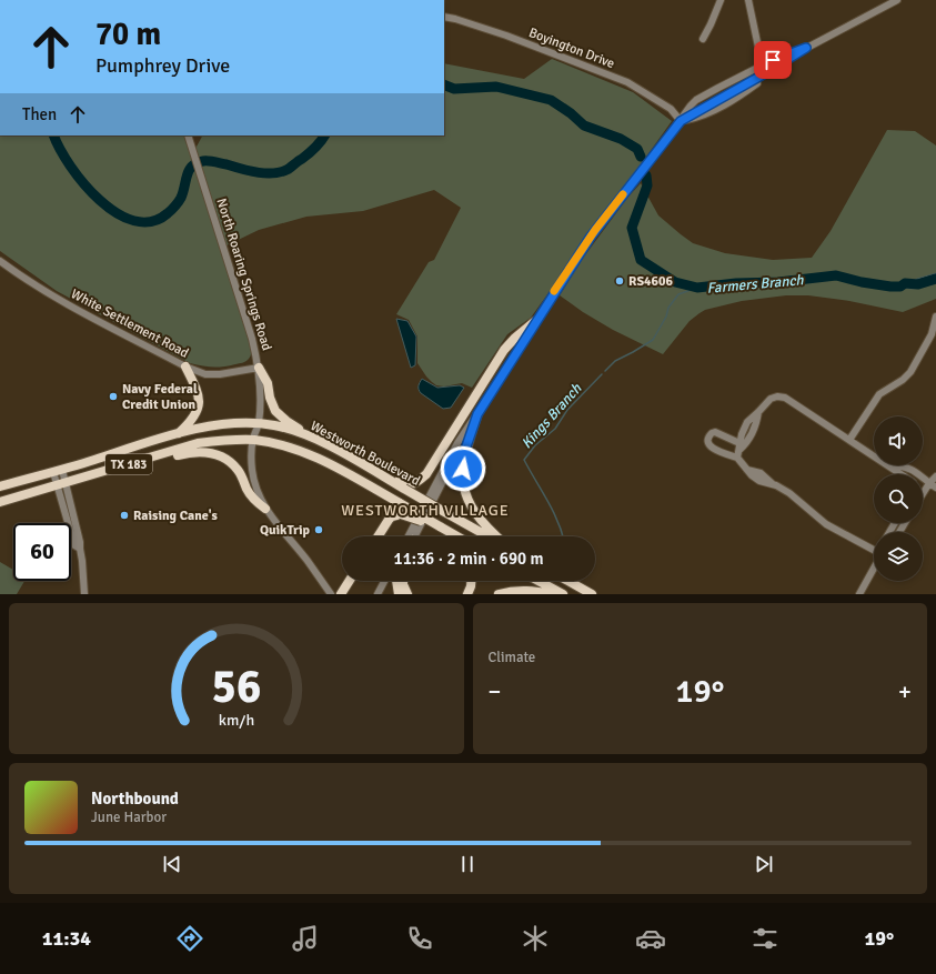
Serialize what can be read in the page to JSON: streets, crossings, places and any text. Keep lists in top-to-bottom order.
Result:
{
  "streets": {
    "main road": ["Westworth Boulevard", "TX 183"],
    "street": ["Boyington Drive", "North Roaring Springs Road", "White Settlement Road"]
  },
  "crossings": [
    ["North Roaring Springs Road", "White Settlement Road"],
    ["North Roaring Springs Road", "Westworth Boulevard"]
  ],
  "districts": ["WESTWORTH VILLAGE"],
  "water": ["Farmers Branch", "Kings Branch"],
  "places": [
    "RS4606",
    "Navy Federal Credit Union",
    "Raising Cane's",
    "QuikTrip"
  ],
  "page": {
    "turn": ["70 m", "Pumphrey Drive"],
    "then": "Then",
    "limit": "60",
    "trip": "11:36 · 2 min · 690 m",
    "tile": "Climate",
    "heat": ["−", "19°", "+"],
    "song": ["Northbound", "June Harbor"],
    "tabs": ["11:34", "19°"],
    "gauge": ["56", "km/h"]
  }
}
